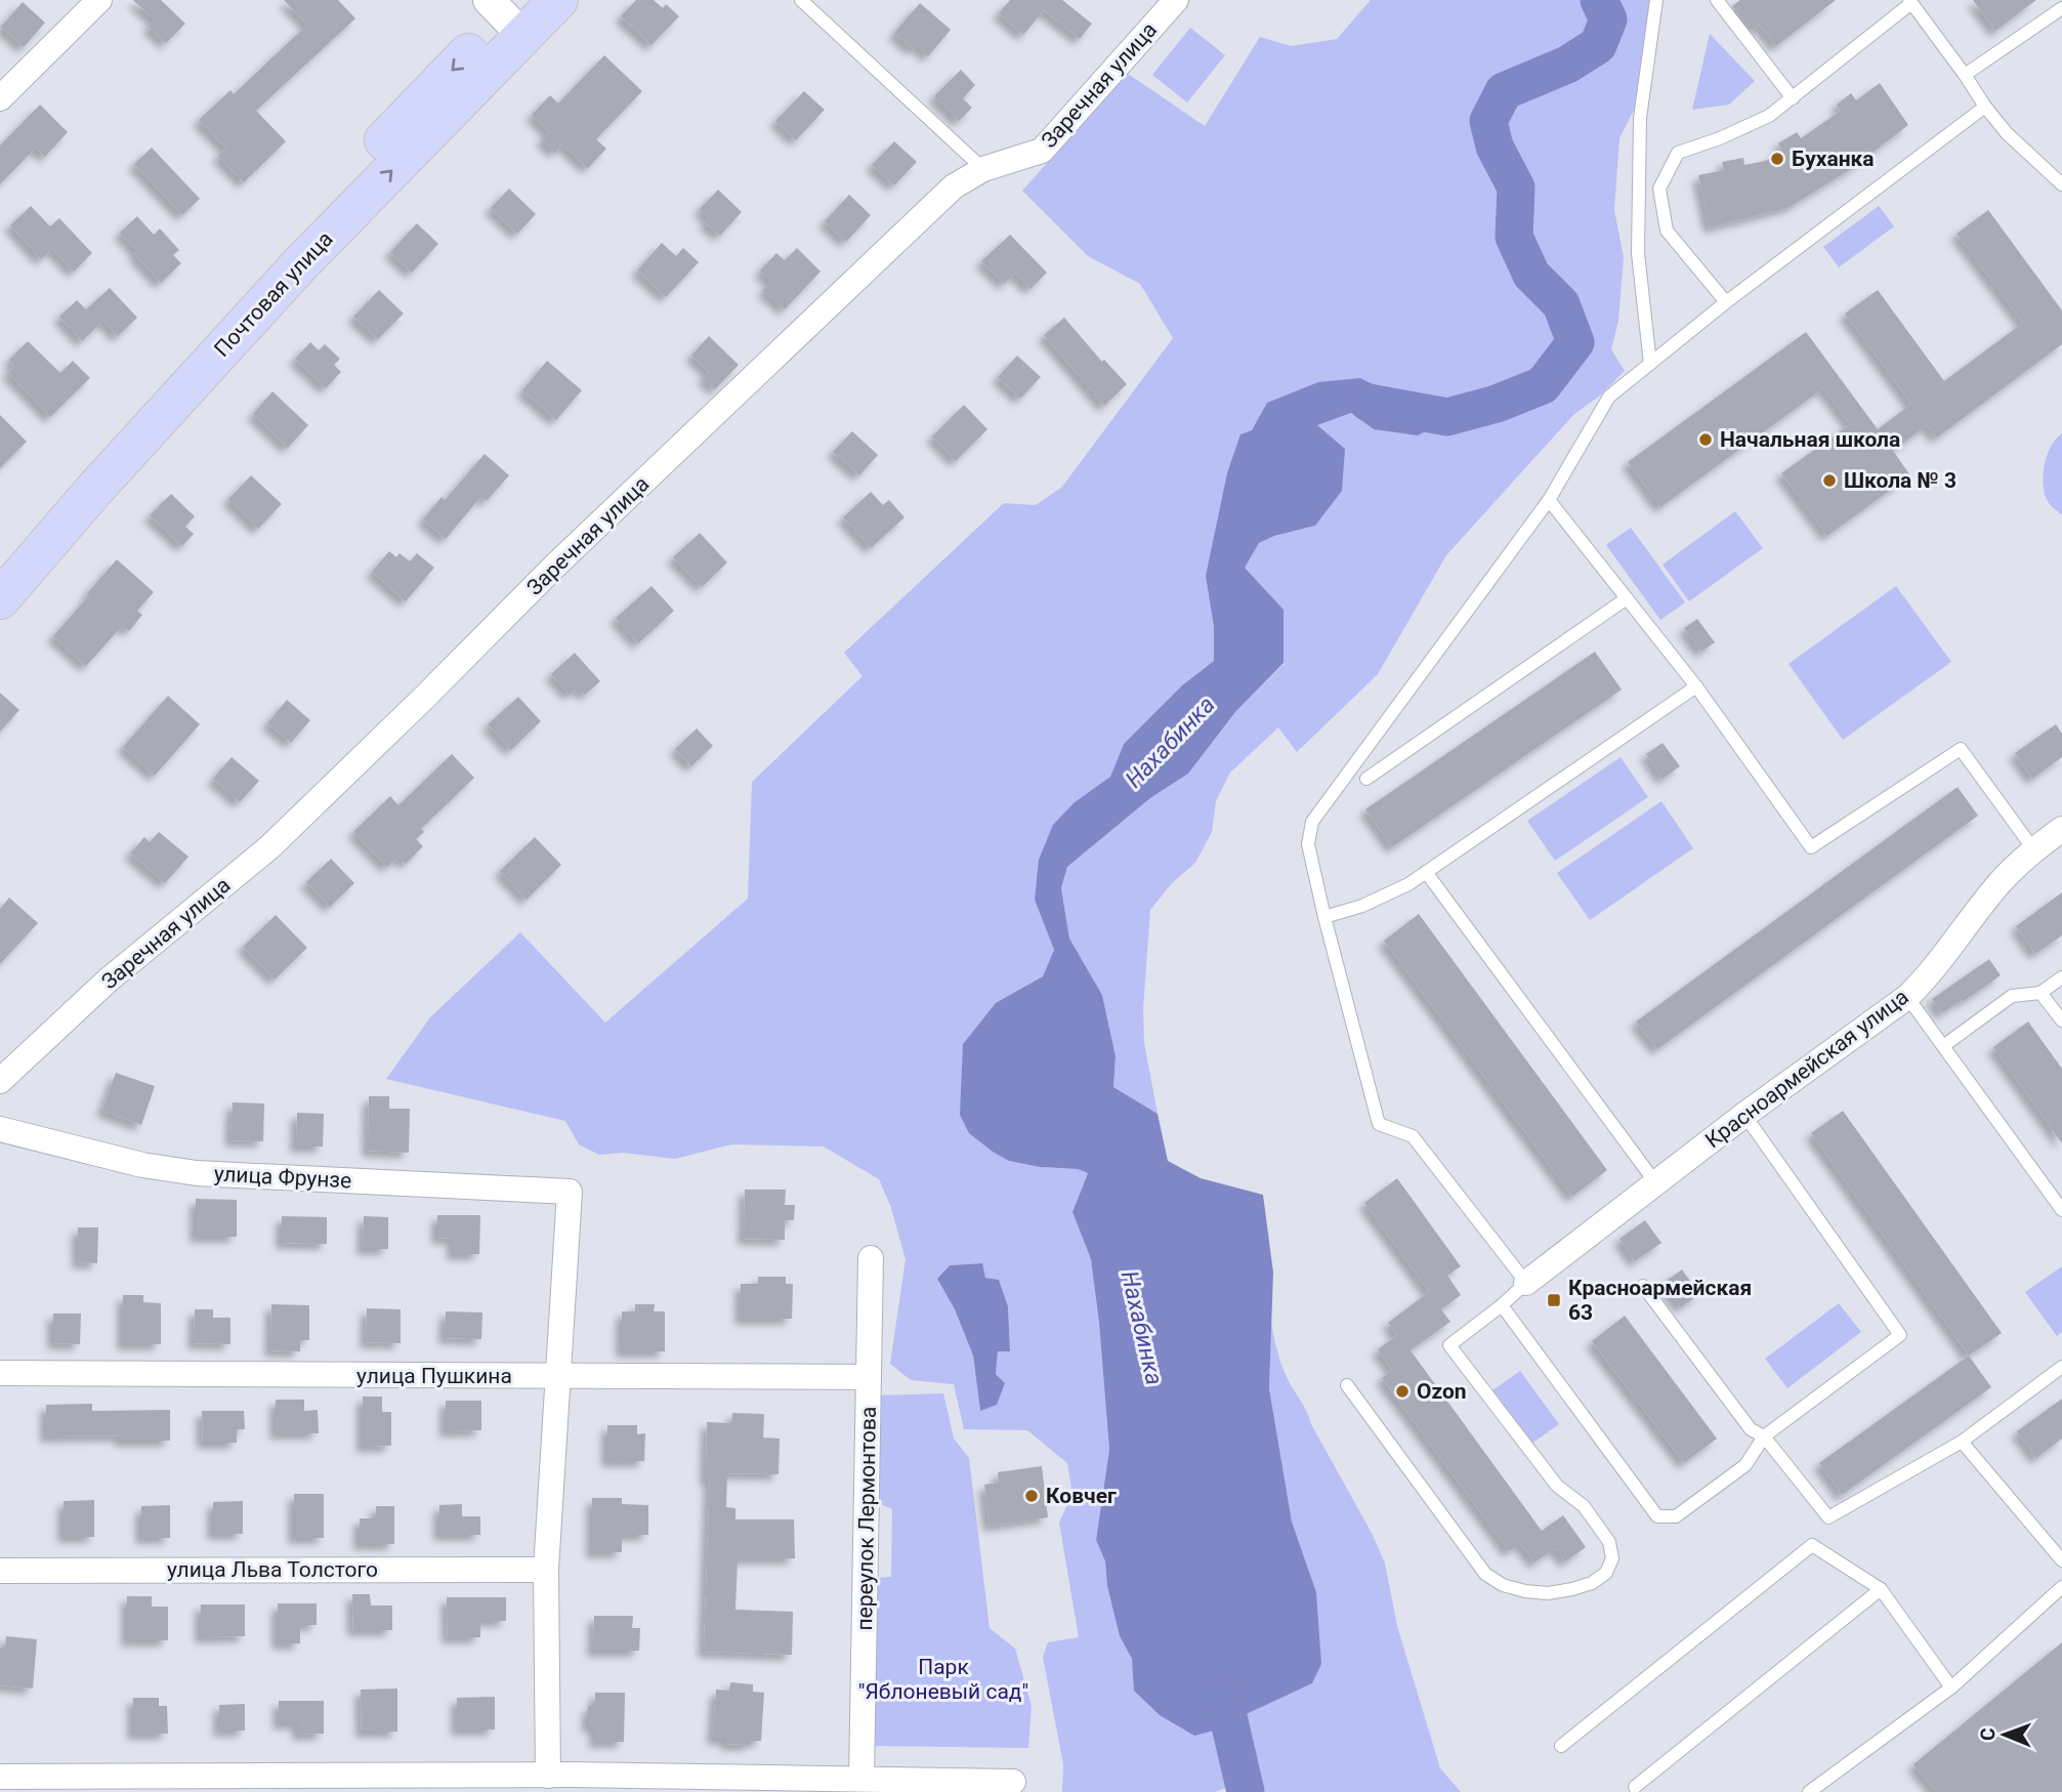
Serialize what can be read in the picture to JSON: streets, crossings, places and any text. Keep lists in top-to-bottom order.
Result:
{
  "streets": {
    "main road": ["Почтовая улица"],
    "street": [
      "Заречная улица",
      "Красноармейская улица",
      "улица Фрунзе",
      "улица Пушкина",
      "переулок Лермонтова",
      "улица Льва Толстого"
    ]
  },
  "crossings": [
    ["улица Фрунзе", "улица Пушкина"],
    ["улица Пушкина", "переулок Лермонтова"]
  ],
  "water": ["Нахабинка"],
  "parks": ["Парк \"Яблоневый сад\""],
  "places": {
    "other": [
      "Буханка",
      "Начальная школа",
      "Школа № 3",
      "Ozon",
      "Ковчег"
    ],
    "transit": ["Красноармейская 63"]
  },
  "north": "left"
}
